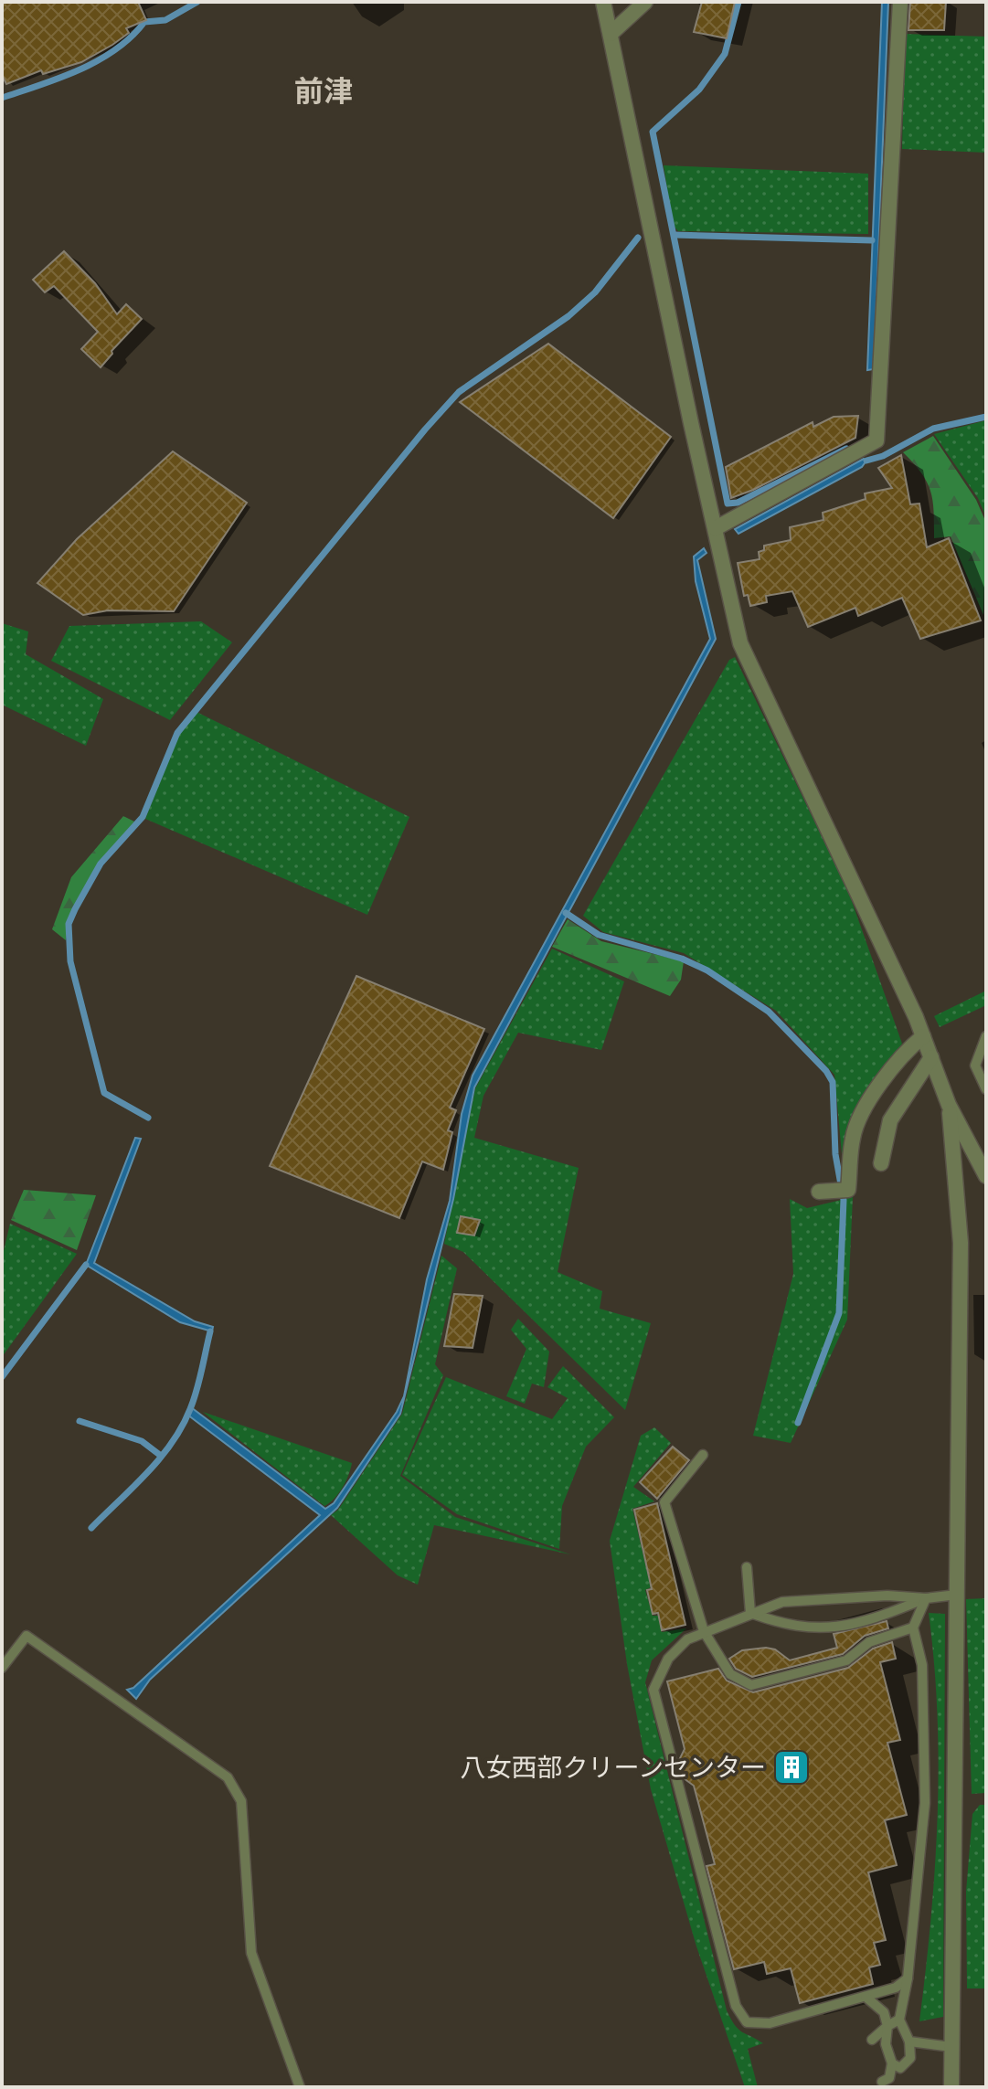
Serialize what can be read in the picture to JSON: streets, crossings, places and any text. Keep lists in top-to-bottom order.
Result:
{
  "districts": ["前津"],
  "places": {
    "building": ["八女西部クリーンセンター"]
  }
}
